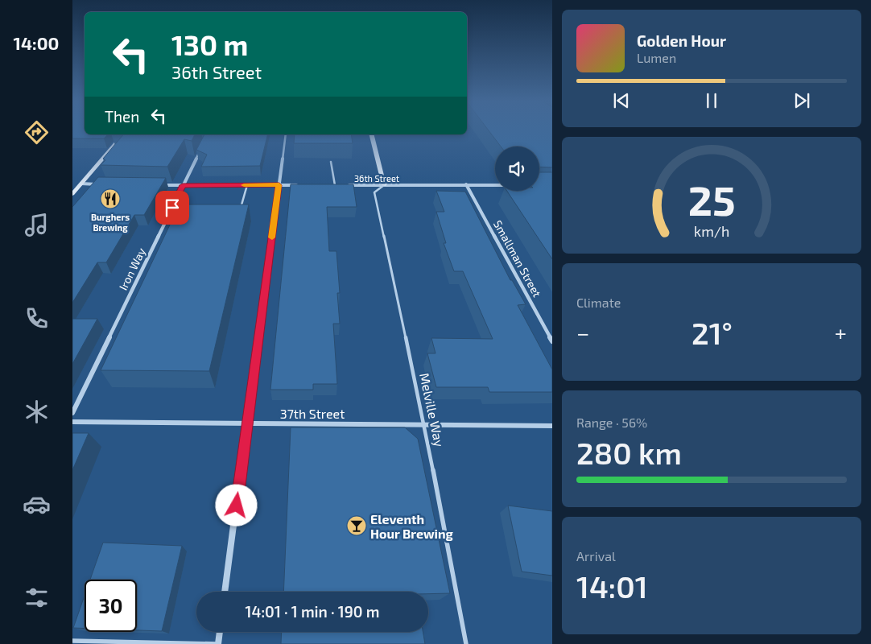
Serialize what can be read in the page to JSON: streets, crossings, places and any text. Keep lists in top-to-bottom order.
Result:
{
  "streets": {
    "street": [
      "36th Street",
      "Smallman Street",
      "Iron Way",
      "37th Street"
    ],
    "lane": ["Melville Way"]
  },
  "crossings": [
    ["36th Street", "Smallman Street"],
    ["36th Street", "Melville Way"],
    ["Melville Way", "37th Street"]
  ],
  "places": {
    "restaurant": ["Burghers Brewing"],
    "bar": ["Eleventh Hour Brewing"]
  },
  "page": {
    "tabs": "14:00",
    "turn": ["130 m", "36th Street"],
    "song": ["Golden Hour", "Lumen"],
    "then": "Then",
    "tile": [
      "Climate",
      ["Range · 56%", "280 km"],
      ["Arrival", "14:01"]
    ],
    "heat": ["−", "21°", "+"],
    "limit": "30",
    "trip": "14:01 · 1 min · 190 m",
    "gauge": ["25", "km/h"]
  }
}
